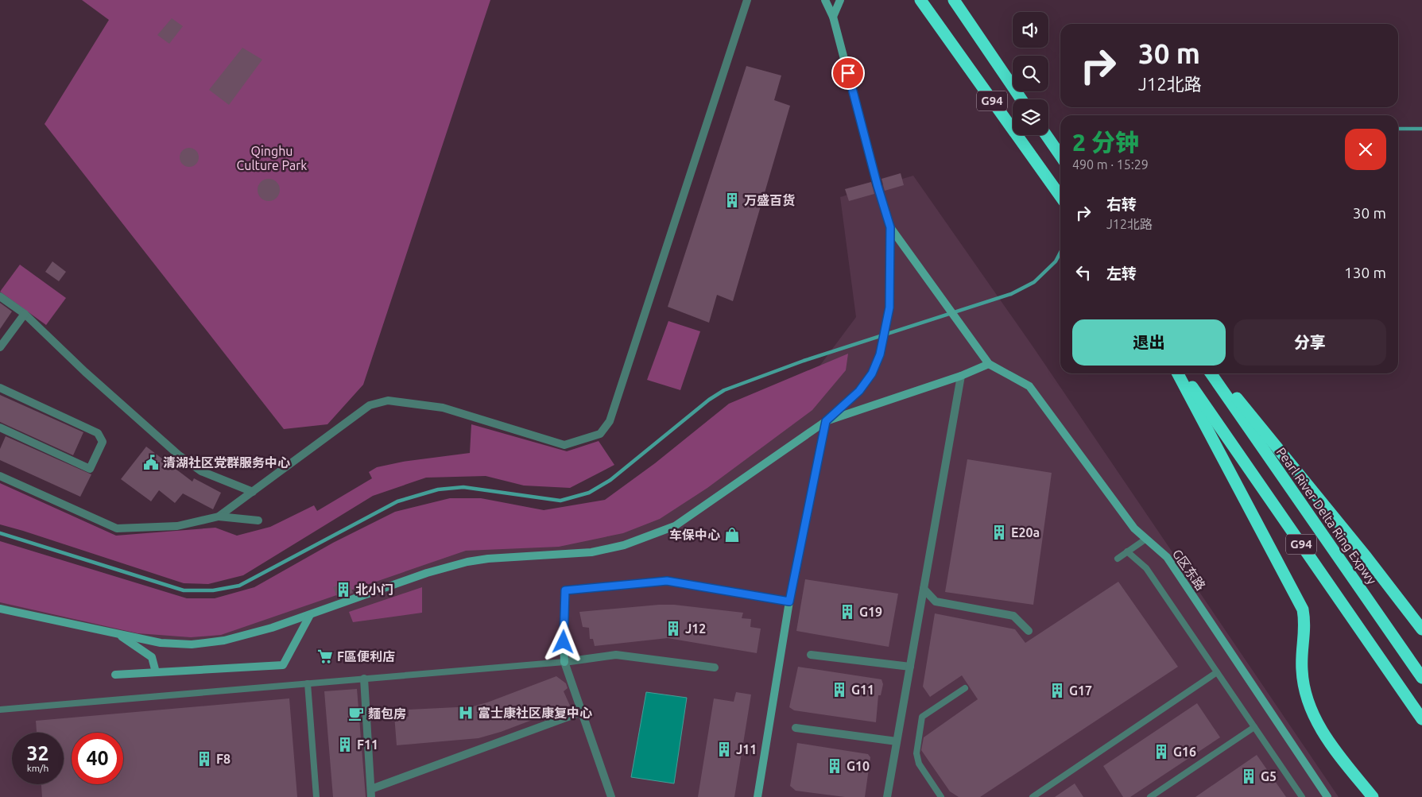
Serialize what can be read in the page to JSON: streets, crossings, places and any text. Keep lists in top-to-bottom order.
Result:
{
  "streets": {
    "highway": ["G94", "Pearl River Delta Ring Expwy"],
    "street": ["G区东路"]
  },
  "parks": ["Qinghu Culture Park"],
  "places": {
    "building": [
      "万盛百货",
      "E20a",
      "北小门",
      "G19",
      "J12",
      "G11",
      "G17",
      "F11",
      "J11",
      "G16",
      "F8",
      "G10",
      "G5"
    ],
    "public building": ["清湖社区党群服务中心"],
    "shop": ["车保中心"],
    "supermarket": ["F區便利店"],
    "hospital": ["富士康社区康复中心"],
    "cafe": ["麵包房"]
  },
  "page": {
    "turn": ["30 m", "J12北路"],
    "heading": ["2 分钟", "490 m · 15:29"],
    "list": [
      {
        "name": "右转",
        "note": "J12北路",
        "value": "30 m"
      },
      {
        "name": "左转",
        "value": "130 m"
      }
    ],
    "buttons": ["退出", "分享"],
    "speed": "32 km/h",
    "limit": "40"
  }
}
